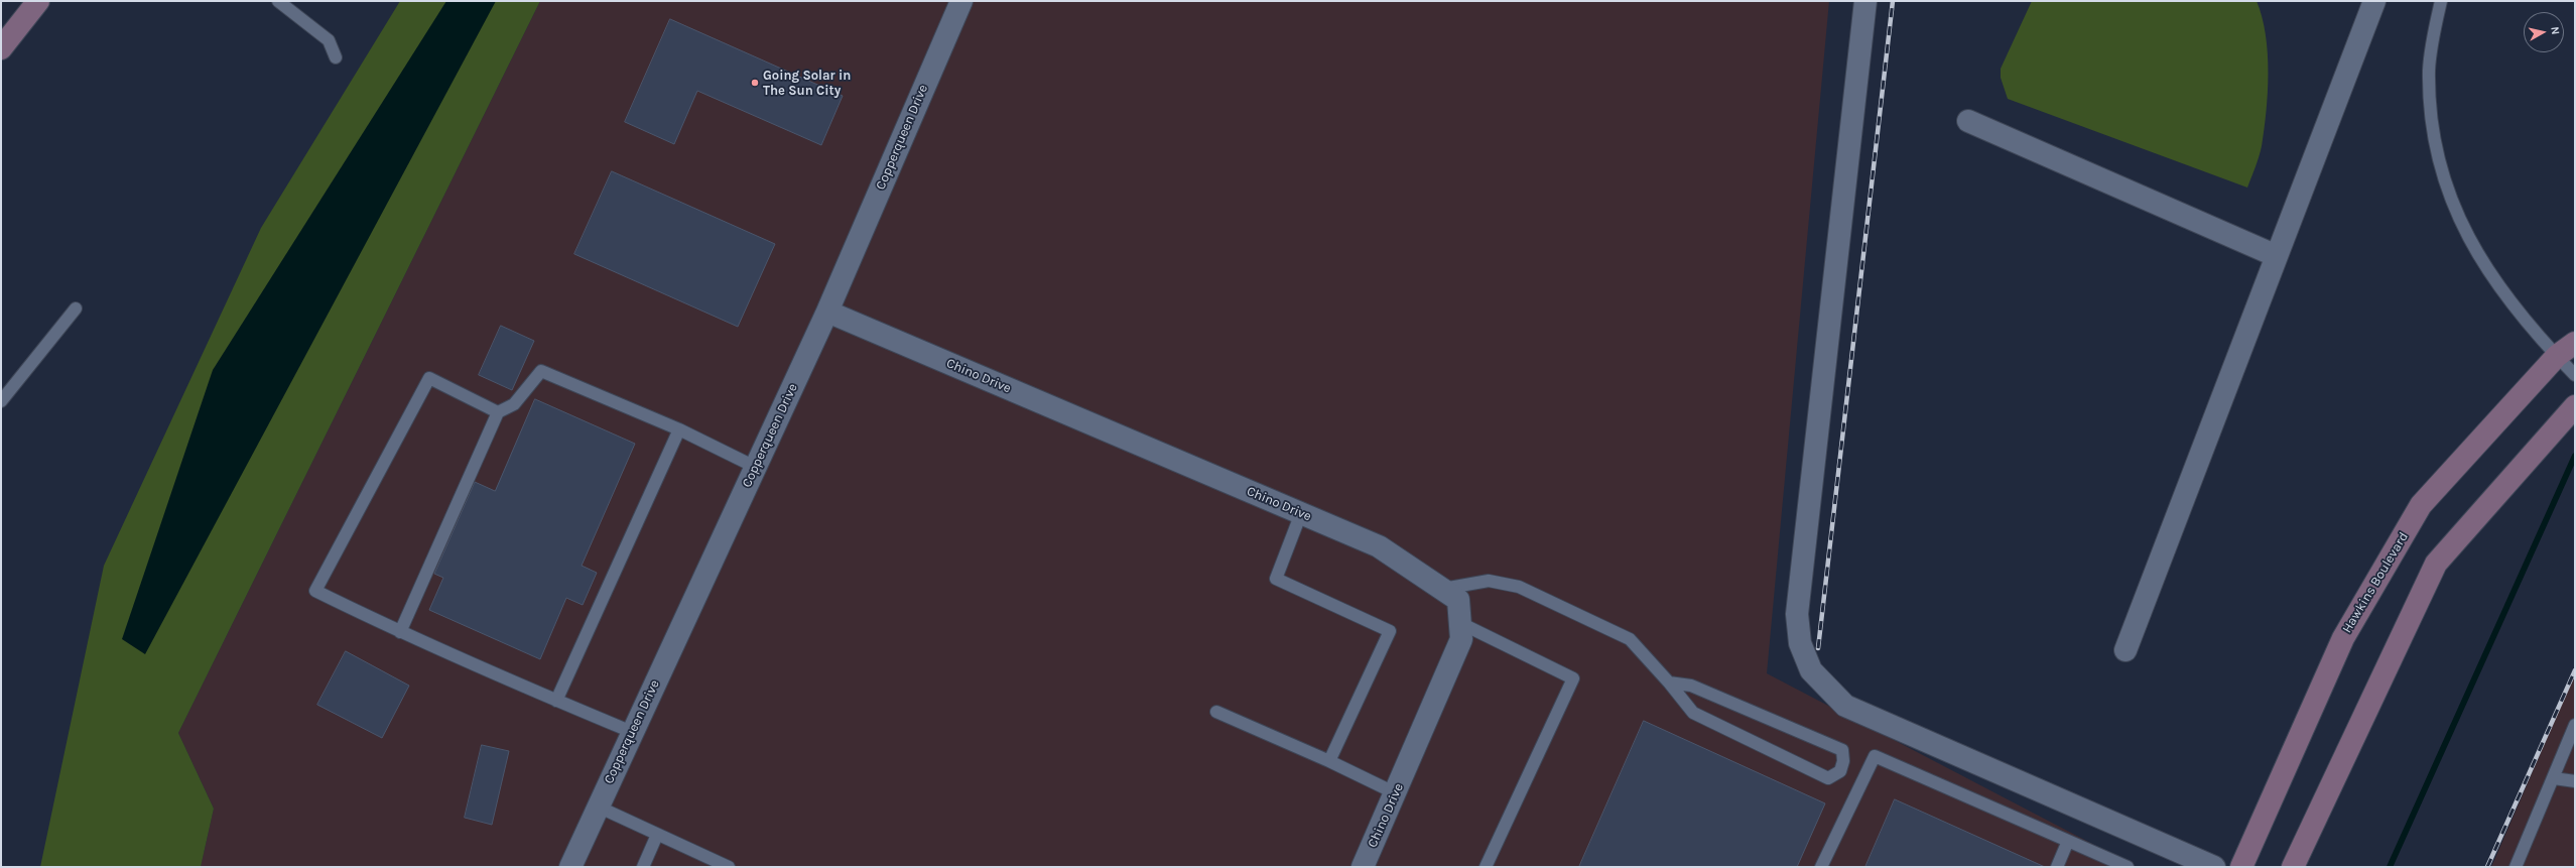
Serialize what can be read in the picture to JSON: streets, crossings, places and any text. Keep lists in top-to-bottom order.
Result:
{
  "streets": {
    "main road": ["Hawkins Boulevard"],
    "street": ["Copperqueen Drive", "Chino Drive"]
  },
  "crossings": [
    ["Copperqueen Drive", "Chino Drive"]
  ],
  "places": ["Going Solar in The Sun City"],
  "north": "right"
}
